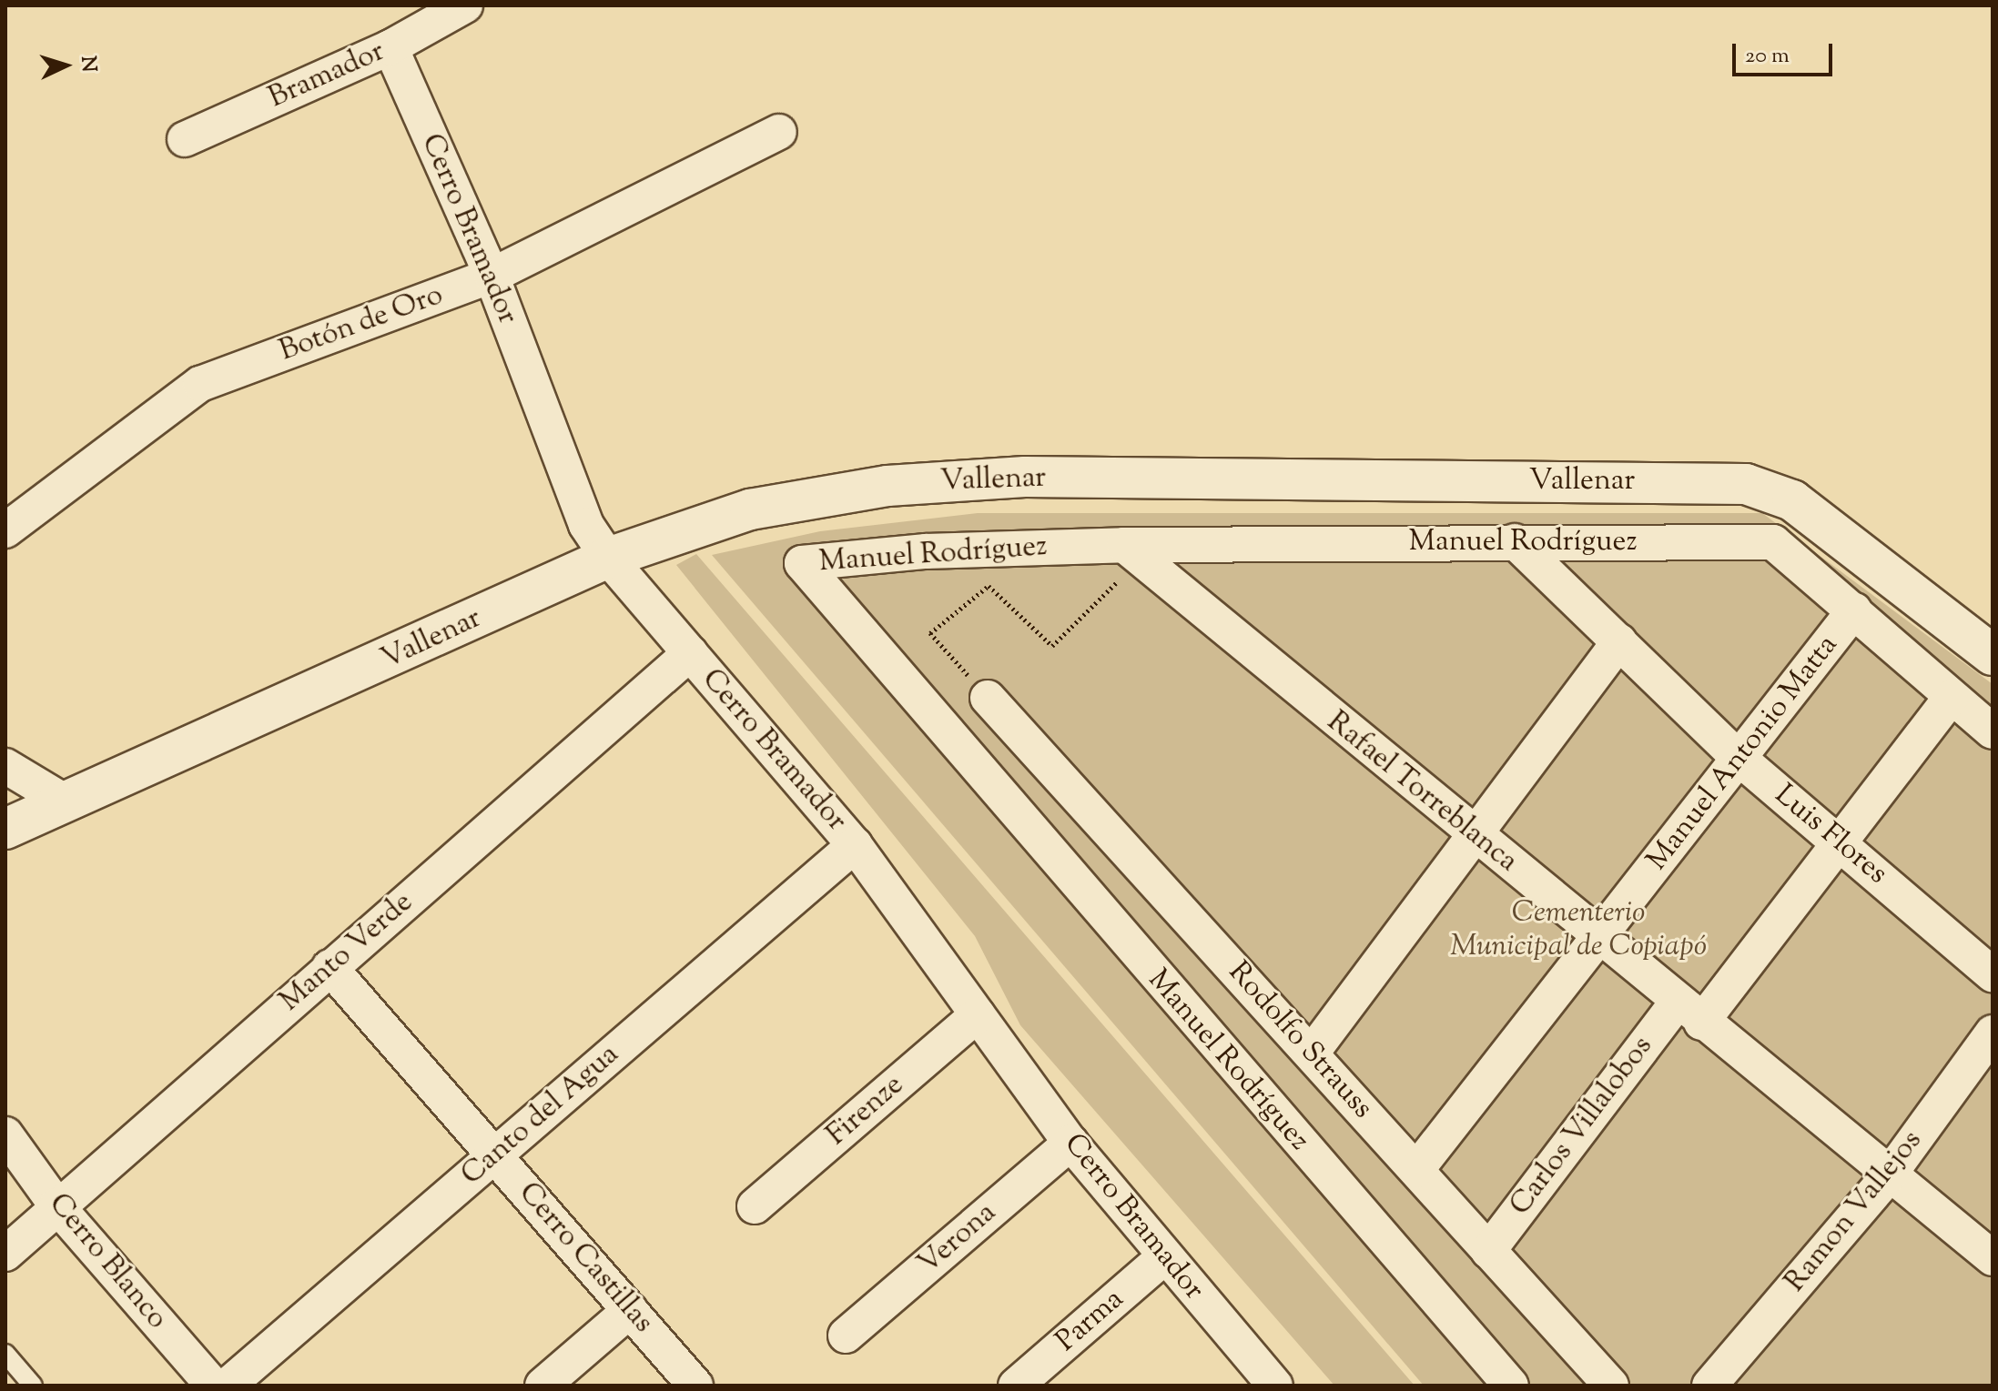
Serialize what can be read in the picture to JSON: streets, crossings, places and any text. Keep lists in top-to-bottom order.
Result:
{
  "streets": {
    "street": [
      "Bramador",
      "Cerro Bramador",
      "Botón de Oro",
      "Vallenar",
      "Manuel Rodríguez",
      "Manuel Antonio Matta",
      "Rafael Torreblanca",
      "Luis Flores",
      "Manto Verde",
      "Rodolfo Strauss",
      "Firenze",
      "Canto del Agua",
      "Carlos Villalobos",
      "Ramon Vallejos",
      "Verona",
      "Cerro Castillas",
      "Cerro Blanco",
      "Parma"
    ]
  },
  "crossings": [
    ["Bramador", "Cerro Bramador"],
    ["Cerro Bramador", "Botón de Oro"],
    ["Cerro Bramador", "Vallenar"],
    ["Cerro Bramador", "Manto Verde"],
    ["Cerro Bramador", "Firenze"],
    ["Cerro Bramador", "Canto del Agua"],
    ["Cerro Bramador", "Verona"],
    ["Cerro Bramador", "Parma"],
    ["Manuel Rodríguez", "Manuel Antonio Matta"],
    ["Manuel Rodríguez", "Rafael Torreblanca"],
    ["Manuel Rodríguez", "Luis Flores"],
    ["Manuel Rodríguez", "Carlos Villalobos"],
    ["Manuel Antonio Matta", "Rafael Torreblanca"],
    ["Manuel Antonio Matta", "Luis Flores"],
    ["Manuel Antonio Matta", "Rodolfo Strauss"],
    ["Rafael Torreblanca", "Carlos Villalobos"],
    ["Rafael Torreblanca", "Ramon Vallejos"],
    ["Luis Flores", "Carlos Villalobos"],
    ["Manto Verde", "Cerro Castillas"],
    ["Manto Verde", "Cerro Blanco"],
    ["Rodolfo Strauss", "Carlos Villalobos"],
    ["Canto del Agua", "Cerro Castillas"]
  ],
  "parks": ["Cementerio Municipal de Copiapó"],
  "scale_bar": "20 m",
  "north": "right"
}
